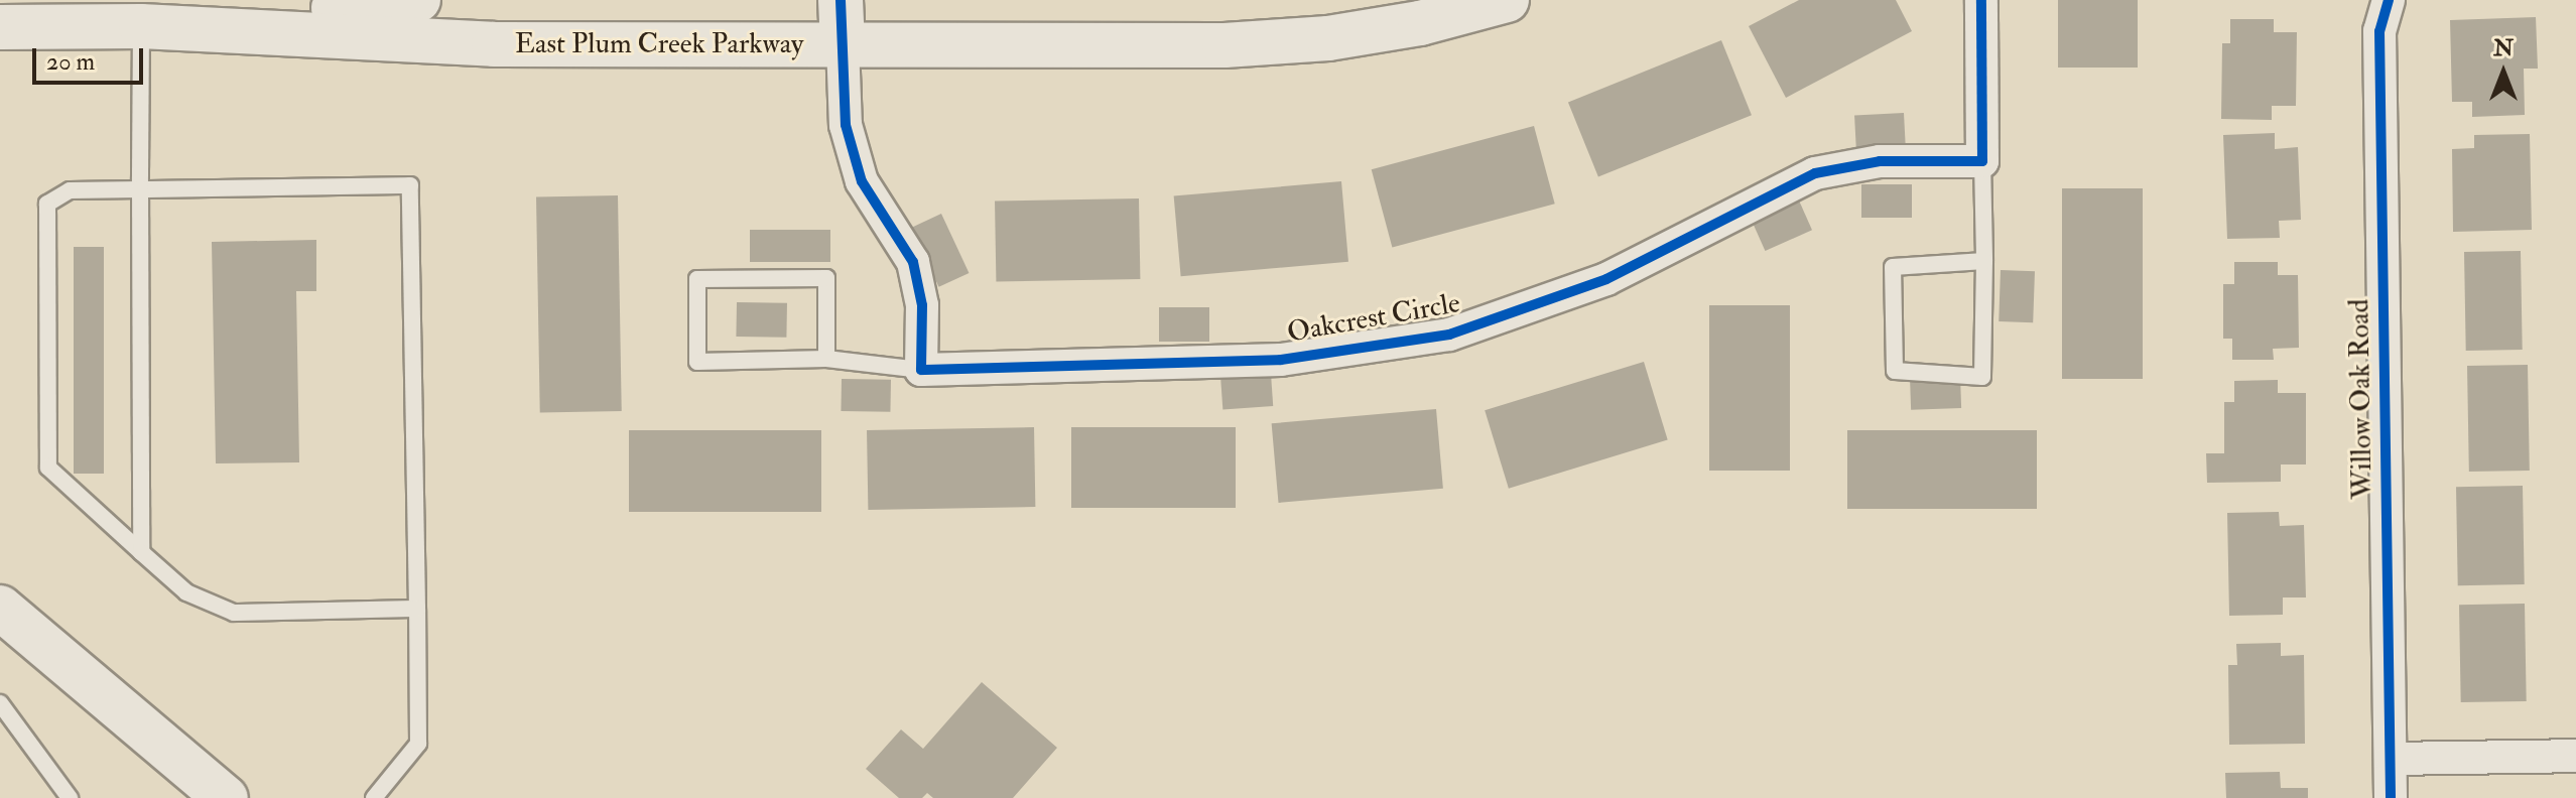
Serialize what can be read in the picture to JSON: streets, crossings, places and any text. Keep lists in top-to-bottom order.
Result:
{
  "streets": {
    "main road": ["East Plum Creek Parkway"],
    "street": ["Oakcrest Circle", "Willow Oak Road"]
  },
  "scale_bar": "20 m",
  "north": "top"
}
